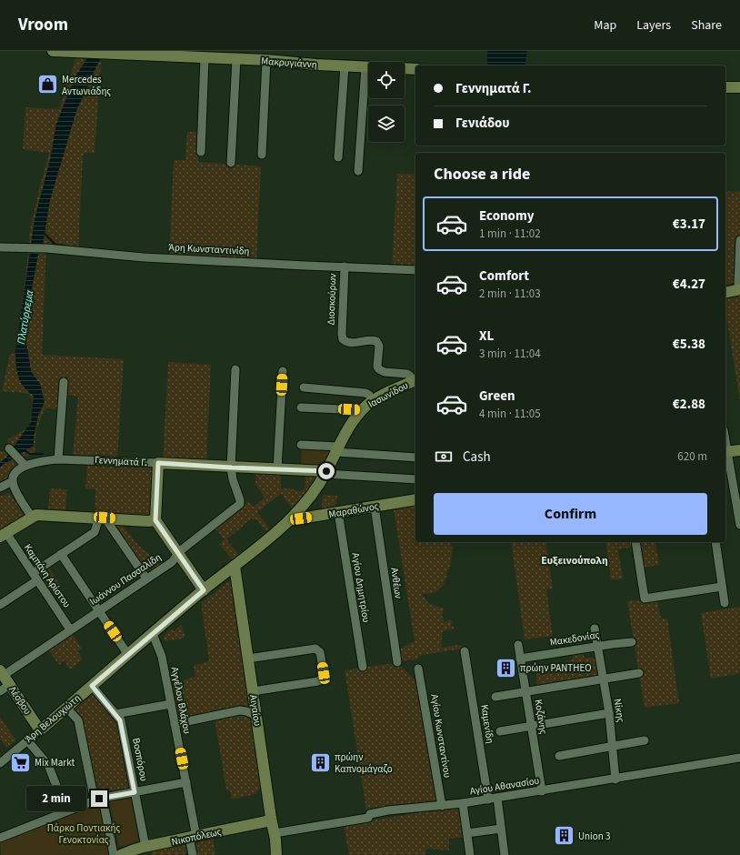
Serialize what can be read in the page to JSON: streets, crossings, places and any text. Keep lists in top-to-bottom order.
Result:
{
  "streets": {
    "street": [
      "Μακρυγιάννη",
      "Άρη Κωνσταντινίδη",
      "Διοσκούρων",
      "Ιασωνίδου",
      "Γεννηματά Γ.",
      "Μαραθώνος",
      "Καμπάνη Αρίστου",
      "Ιωάννου Πασσαλίδη",
      "Ανθέων",
      "Αγίου Δημητρίου",
      "Μακεδονίας",
      "Λέσβου",
      "Αγγέλου Βλάχου",
      "Αιγαίου",
      "Νίκης",
      "Κοζάνης",
      "Άρη Βελουχιώτη",
      "Καμενίδη",
      "Αγίου Κωνσταντίνου",
      "Βοσπόρου",
      "Αγίου Αθανασίου",
      "Νικοπόλεως"
    ]
  },
  "crossings": [
    ["Άρη Κωνσταντινίδη", "Διοσκούρων"],
    ["Διοσκούρων", "Ιασωνίδου"],
    ["Ιασωνίδου", "Γεννηματά Γ."],
    ["Ιασωνίδου", "Μαραθώνος"],
    ["Ιασωνίδου", "Άρη Βελουχιώτη"],
    ["Γεννηματά Γ.", "Ιωάννου Πασσαλίδη"],
    ["Μαραθώνος", "Ανθέων"],
    ["Μαραθώνος", "Αγίου Δημητρίου"],
    ["Μαραθώνος", "Άρη Βελουχιώτη"],
    ["Καμπάνη Αρίστου", "Ιωάννου Πασσαλίδη"],
    ["Ιωάννου Πασσαλίδη", "Λέσβου"],
    ["Μακεδονίας", "Νίκης"],
    ["Μακεδονίας", "Κοζάνης"],
    ["Λέσβου", "Άρη Βελουχιώτη"],
    ["Αγγέλου Βλάχου", "Άρη Βελουχιώτη"],
    ["Αγγέλου Βλάχου", "Νικοπόλεως"],
    ["Αιγαίου", "Άρη Βελουχιώτη"],
    ["Αιγαίου", "Αγίου Αθανασίου"],
    ["Αιγαίου", "Νικοπόλεως"],
    ["Νίκης", "Αγίου Αθανασίου"],
    ["Κοζάνης", "Αγίου Αθανασίου"],
    ["Άρη Βελουχιώτη", "Βοσπόρου"],
    ["Καμενίδη", "Αγίου Αθανασίου"],
    ["Αγίου Κωνσταντίνου", "Αγίου Αθανασίου"],
    ["Βοσπόρου", "Νικοπόλεως"]
  ],
  "districts": ["Ευξεινούπολη"],
  "water": ["Πλατύρρεμα"],
  "parks": ["Πάρκο Ποντιακής Γενοκτονίας"],
  "places": {
    "shop": ["Mercedes Αντωνιάδης"],
    "building": ["πρώην PANTHEO", "πρώην Καπνομάγαζο", "Union 3"],
    "supermarket": ["Mix Markt"]
  },
  "page": {
    "header": "Vroom",
    "nav": ["Map", "Layers", "Share"],
    "banner": ["Γεννηματά Γ.", "Γενιάδου"],
    "heading": "Choose a ride",
    "list": [
      {
        "name": "Economy",
        "note": "1 min · 11:02",
        "value": "€3.17"
      },
      {
        "name": "Comfort",
        "note": "2 min · 11:03",
        "value": "€4.27"
      },
      {
        "name": "XL",
        "note": "3 min · 11:04",
        "value": "€5.38"
      },
      {
        "name": "Green",
        "note": "4 min · 11:05",
        "value": "€2.88"
      }
    ],
    "pay": ["Cash", "620 m"],
    "buttons": "Confirm",
    "bubble": "2 min"
  }
}
